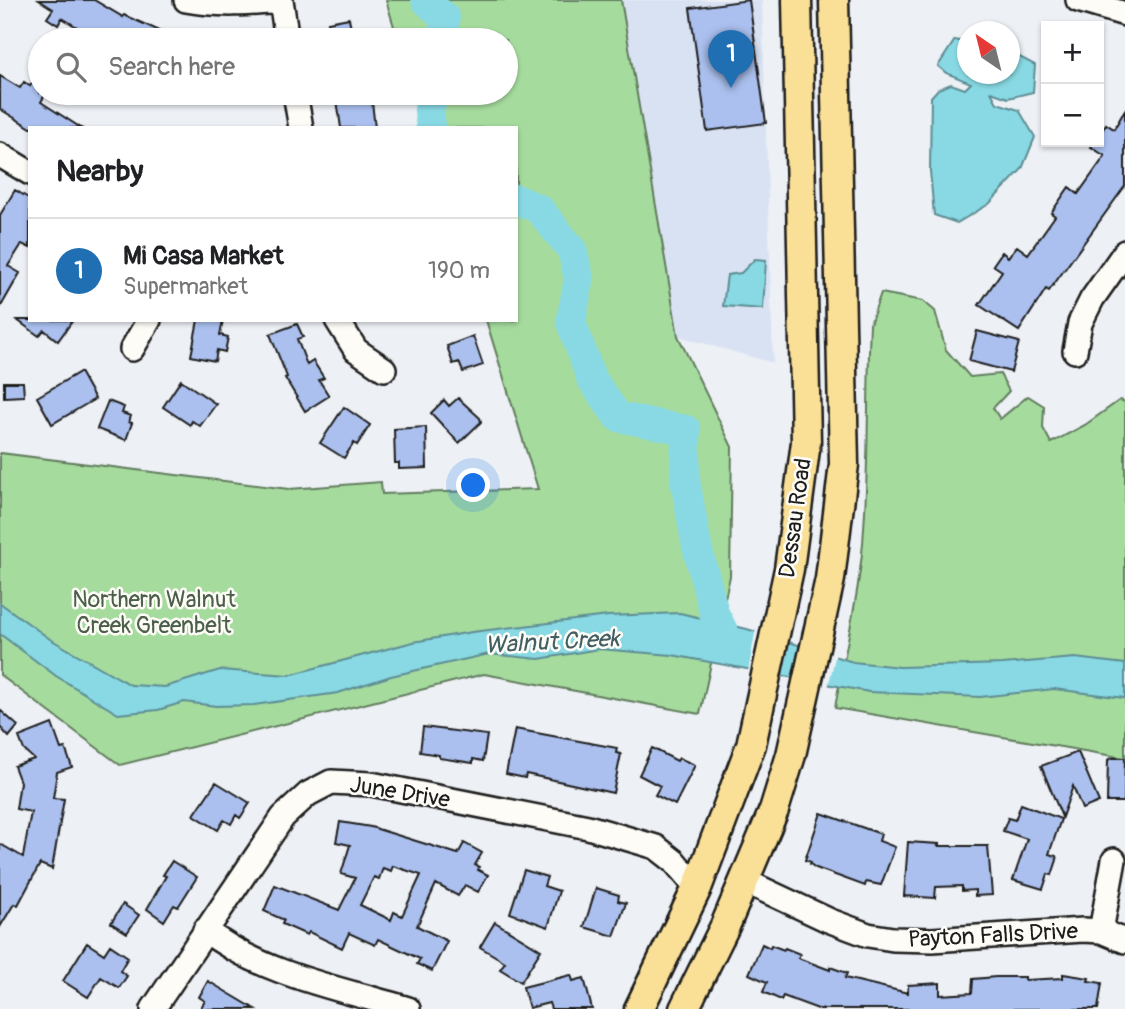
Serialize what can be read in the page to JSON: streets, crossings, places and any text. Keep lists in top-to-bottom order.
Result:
{
  "streets": {
    "main road": ["Dessau Road"],
    "street": ["June Drive", "Payton Falls Drive"]
  },
  "crossings": [
    ["Dessau Road", "June Drive"],
    ["Dessau Road", "Payton Falls Drive"]
  ],
  "water": ["Walnut Creek"],
  "parks": ["Northern Walnut Creek Greenbelt"],
  "north": "top left",
  "page": {
    "map_buttons": ["+", "−"],
    "search": "Search here",
    "pins": "1",
    "heading": "Nearby",
    "list": [
      {
        "mark": "1",
        "name": "Mi Casa Market",
        "note": "Supermarket",
        "value": "190 m"
      }
    ]
  }
}
